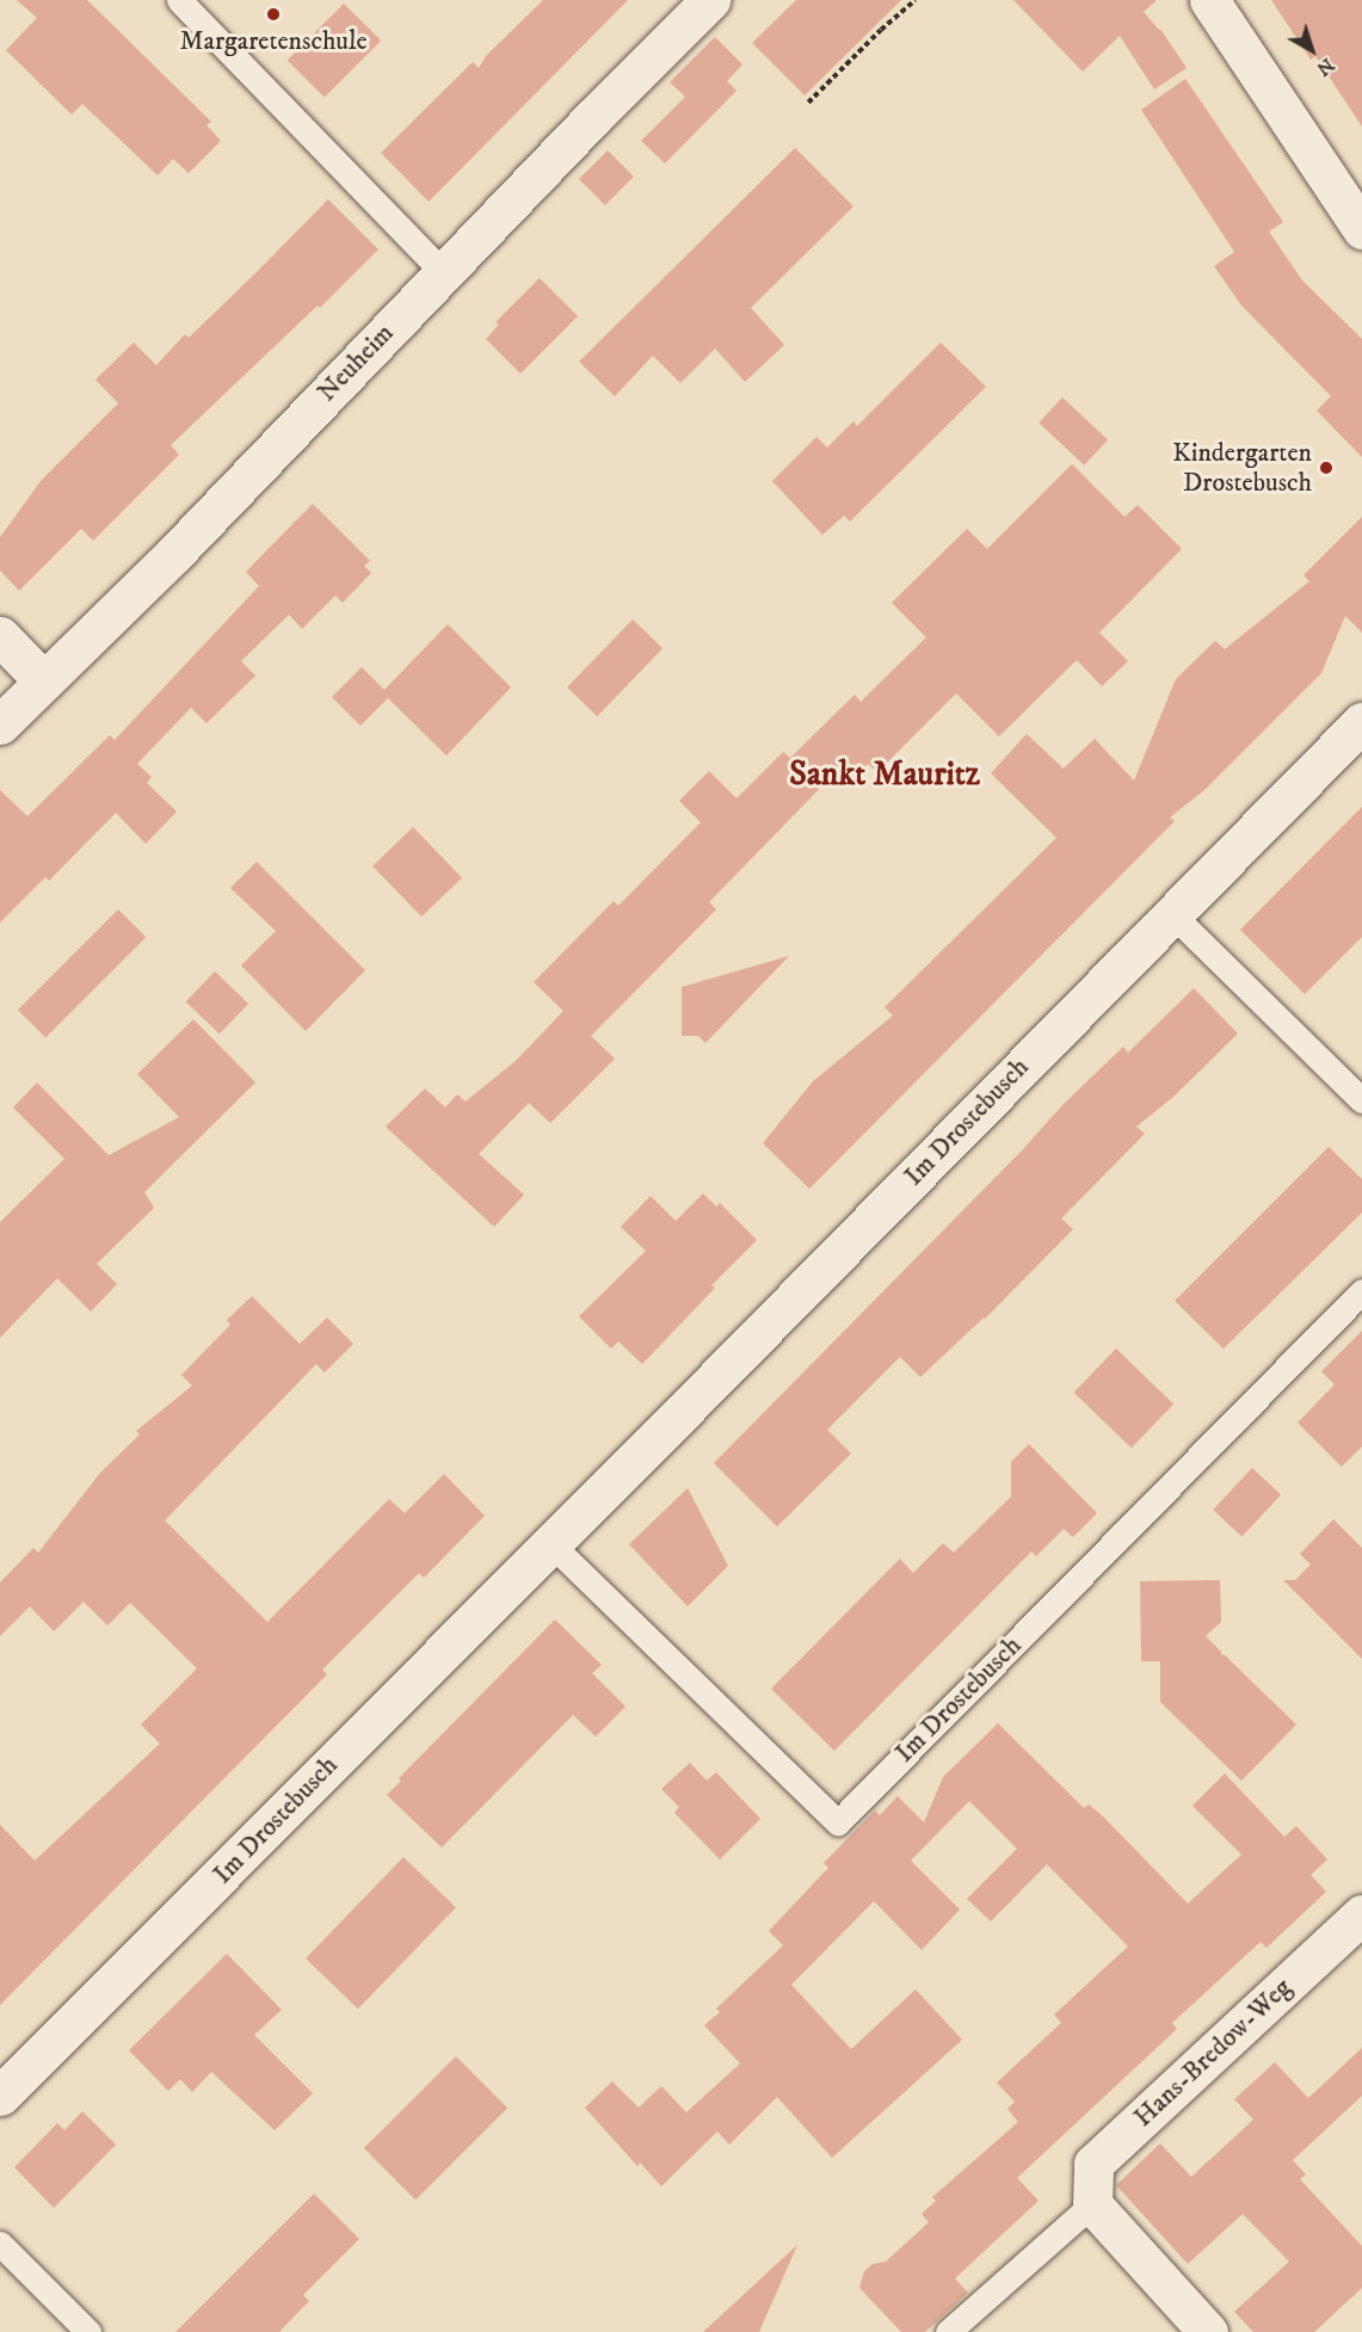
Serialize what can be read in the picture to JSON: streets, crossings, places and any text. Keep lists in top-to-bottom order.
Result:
{
  "streets": {
    "street": ["Neuheim", "Im Drostebusch", "Hans-Bredow-Weg"]
  },
  "districts": ["Sankt Mauritz"],
  "places": ["Margaretenschule", "Kindergarten Drostebusch"],
  "north": "bottom right"
}
